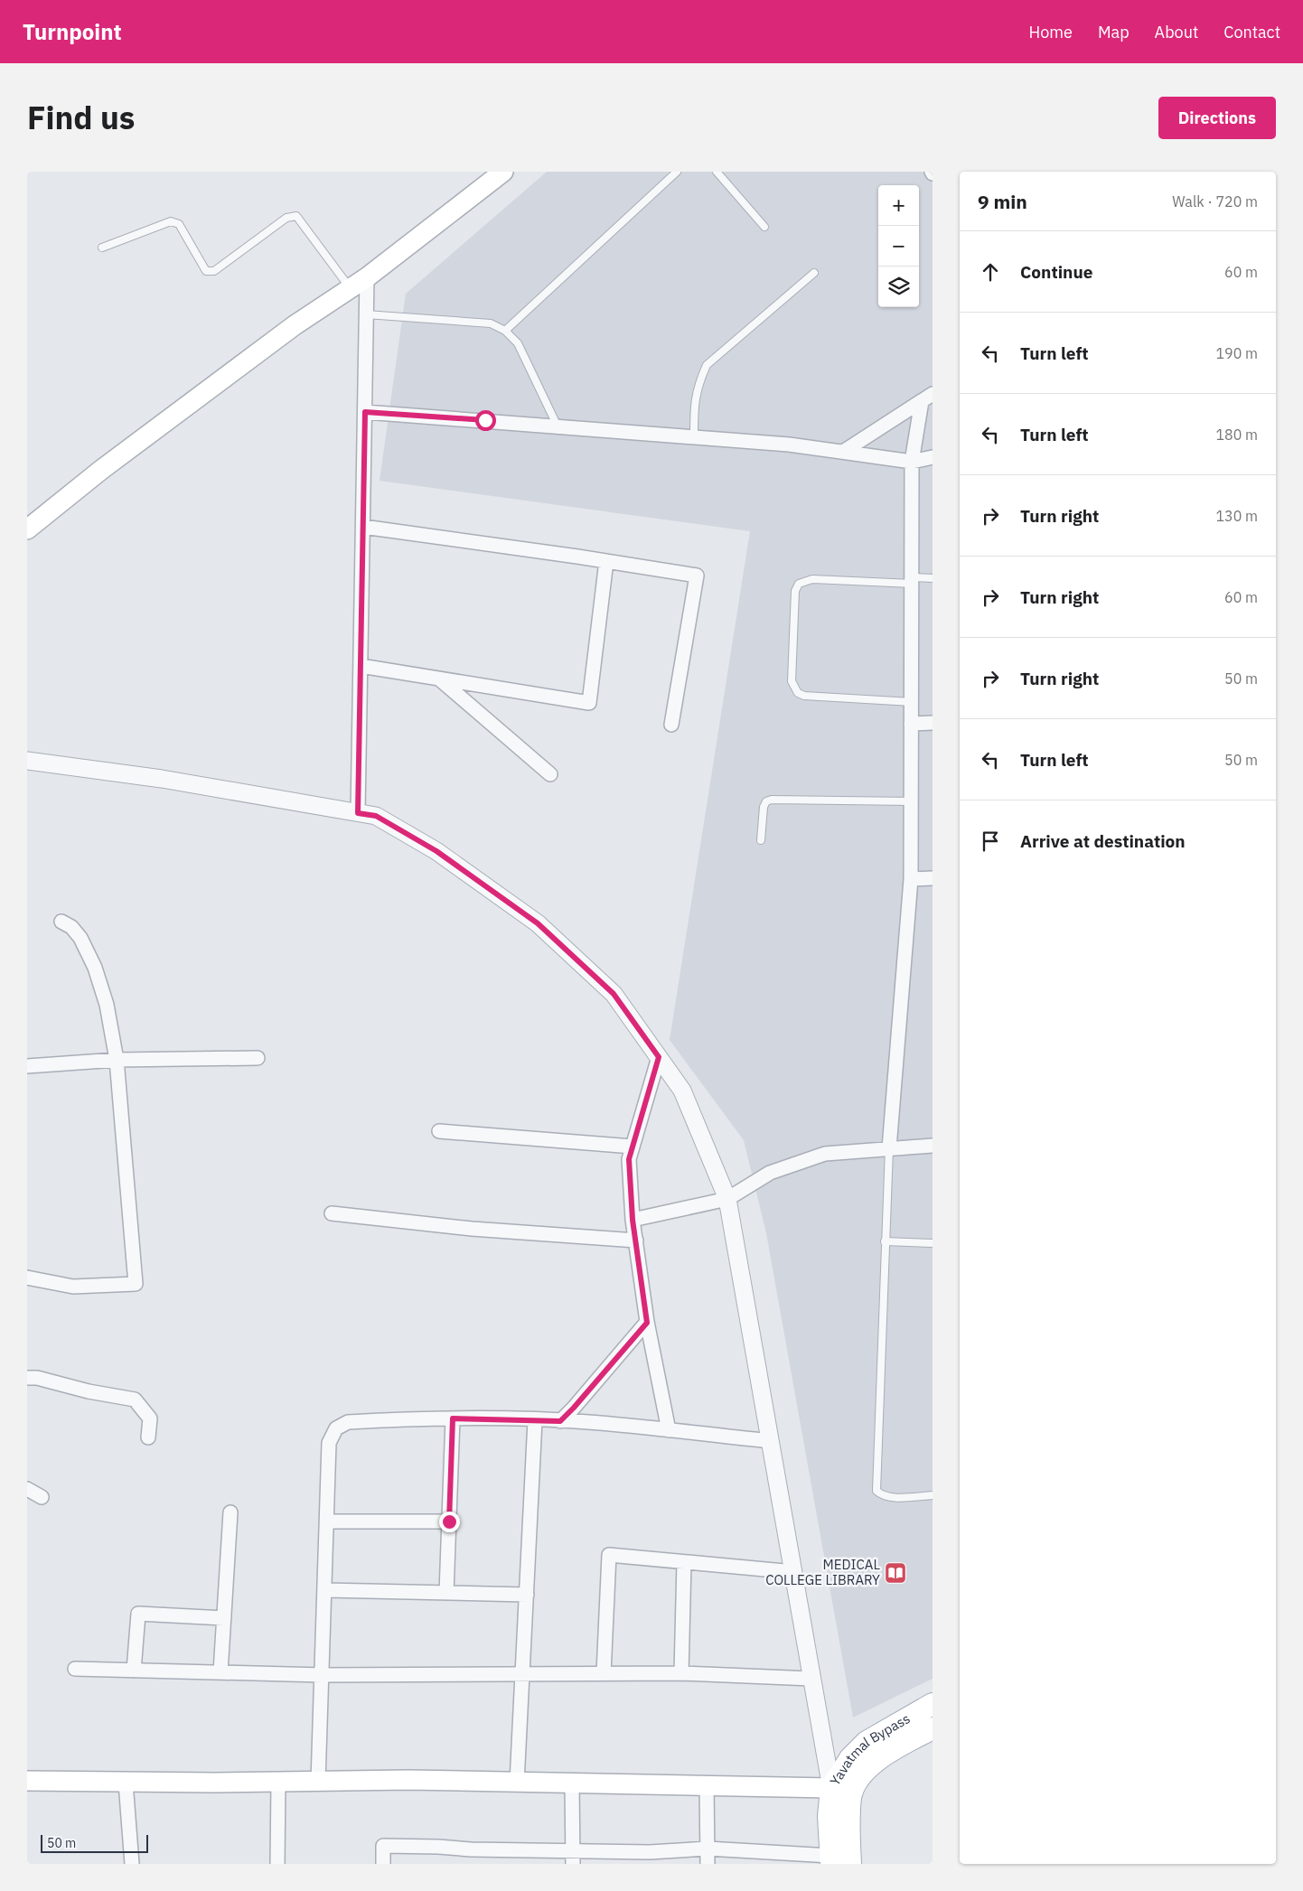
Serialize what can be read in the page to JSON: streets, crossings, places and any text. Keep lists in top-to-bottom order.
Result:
{
  "streets": {
    "main road": ["Yavatmal Bypass"]
  },
  "places": {
    "library": ["MEDICAL COLLEGE LIBRARY"]
  },
  "scale_bar": "50 m",
  "page": {
    "header": "Turnpoint",
    "nav": [
      "Home",
      "Map",
      "About",
      "Contact"
    ],
    "title": "Find us",
    "buttons": "Directions",
    "heading": ["9 min", "Walk · 720 m"],
    "map_buttons": ["+", "−"],
    "list": [
      ["Continue", "60 m"],
      ["Turn left", "190 m"],
      ["Turn left", "180 m"],
      ["Turn right", "130 m"],
      ["Turn right", "60 m"],
      ["Turn right", "50 m"],
      ["Turn left", "50 m"],
      "Arrive at destination"
    ],
    "scale": "50 m"
  }
}
